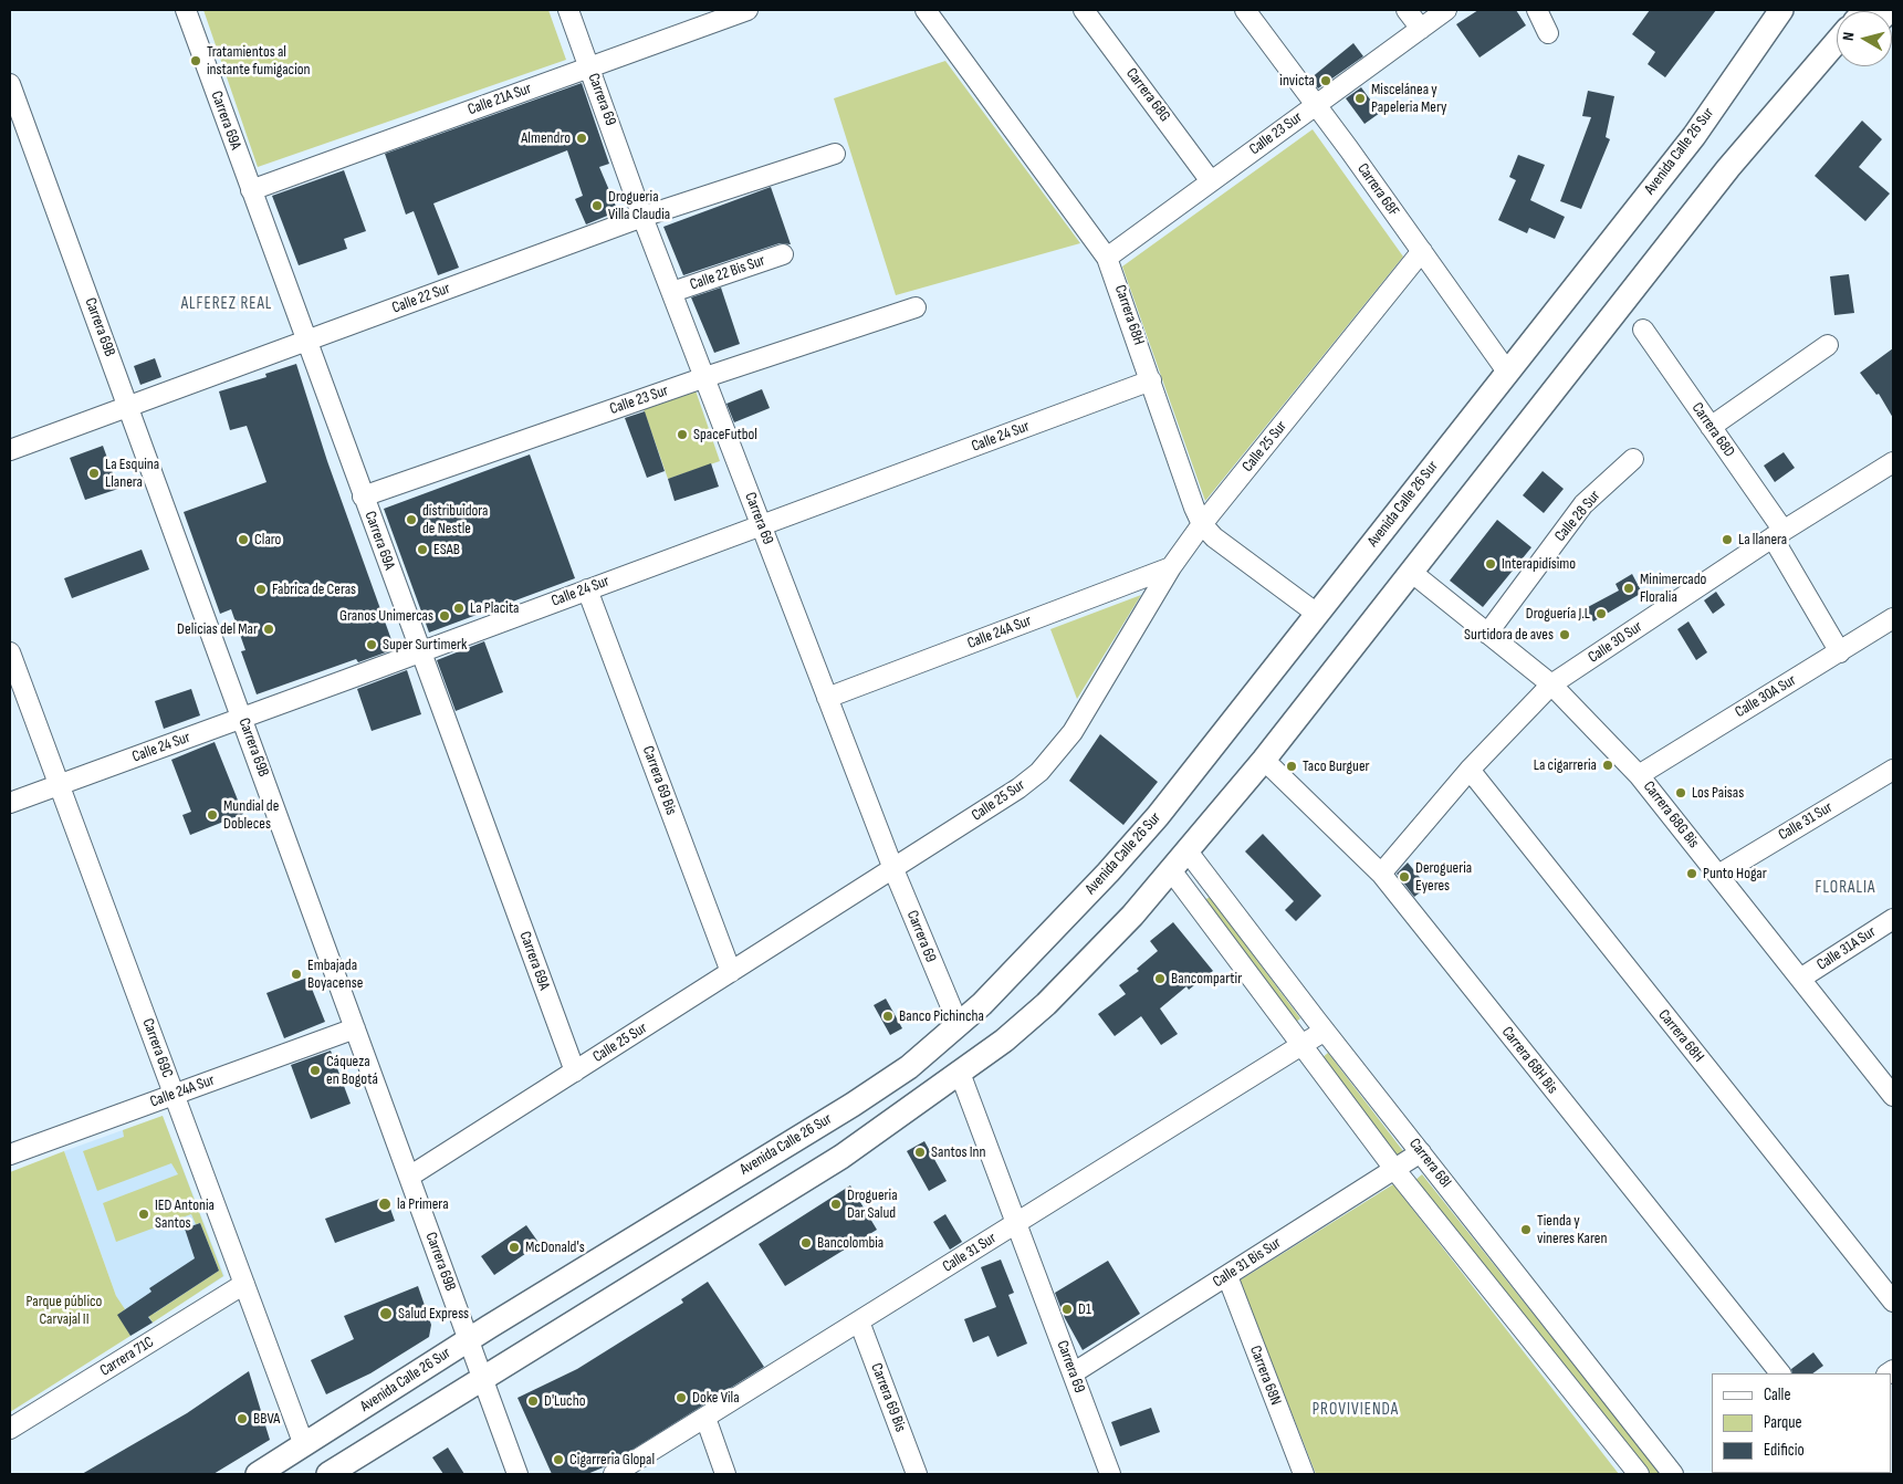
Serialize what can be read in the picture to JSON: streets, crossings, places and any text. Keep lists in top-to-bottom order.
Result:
{
  "streets": {
    "main road": ["Avenida Calle 26 Sur"],
    "street": [
      "Carrera 68G",
      "Calle 21A Sur",
      "Carrera 69",
      "Carrera 69A",
      "Calle 23 Sur",
      "Carrera 68F",
      "Calle 22 Bis Sur",
      "Calle 22 Sur",
      "Carrera 68H",
      "Carrera 69B",
      "Carrera 68D",
      "Calle 24 Sur",
      "Calle 25 Sur",
      "Calle 28 Sur",
      "Calle 24A Sur",
      "Calle 30 Sur",
      "Calle 30A Sur",
      "Carrera 69 Bis",
      "Carrera 68G Bis",
      "Calle 31 Sur",
      "Calle 31A Sur",
      "Carrera 69C",
      "Carrera 68H Bis",
      "Carrera 68I",
      "Calle 31 Bis Sur",
      "Carrera 71C",
      "Carrera 68N"
    ]
  },
  "crossings": [
    ["Carrera 68G", "Calle 23 Sur"],
    ["Calle 21A Sur", "Carrera 69"],
    ["Calle 21A Sur", "Carrera 69A"],
    ["Carrera 69", "Calle 23 Sur"],
    ["Carrera 69", "Avenida Calle 26 Sur"],
    ["Carrera 69", "Calle 22 Bis Sur"],
    ["Carrera 69", "Calle 22 Sur"],
    ["Carrera 69", "Calle 24 Sur"],
    ["Carrera 69", "Calle 25 Sur"],
    ["Carrera 69", "Calle 24A Sur"],
    ["Carrera 69", "Calle 31 Sur"],
    ["Carrera 69", "Calle 31 Bis Sur"],
    ["Carrera 69A", "Calle 23 Sur"],
    ["Carrera 69A", "Calle 22 Sur"],
    ["Carrera 69A", "Calle 24 Sur"],
    ["Carrera 69A", "Calle 25 Sur"],
    ["Calle 23 Sur", "Carrera 68F"],
    ["Calle 23 Sur", "Carrera 68H"],
    ["Avenida Calle 26 Sur", "Carrera 68F"],
    ["Avenida Calle 26 Sur", "Carrera 68H"],
    ["Avenida Calle 26 Sur", "Carrera 69B"],
    ["Avenida Calle 26 Sur", "Carrera 69C"],
    ["Carrera 68F", "Calle 25 Sur"],
    ["Calle 22 Sur", "Carrera 69B"],
    ["Carrera 68H", "Calle 24 Sur"],
    ["Carrera 68H", "Calle 25 Sur"],
    ["Carrera 68H", "Calle 30 Sur"],
    ["Carrera 69B", "Calle 24 Sur"],
    ["Carrera 69B", "Calle 25 Sur"],
    ["Carrera 69B", "Calle 24A Sur"],
    ["Carrera 68D", "Calle 30 Sur"],
    ["Carrera 68D", "Calle 30A Sur"],
    ["Calle 24 Sur", "Carrera 69 Bis"],
    ["Calle 24 Sur", "Carrera 69C"],
    ["Calle 25 Sur", "Calle 24A Sur"],
    ["Calle 25 Sur", "Carrera 69 Bis"],
    ["Calle 28 Sur", "Carrera 68G Bis"],
    ["Calle 24A Sur", "Carrera 69C"],
    ["Calle 30 Sur", "Carrera 68G Bis"],
    ["Calle 30 Sur", "Carrera 68H Bis"],
    ["Calle 30A Sur", "Carrera 68G Bis"],
    ["Carrera 69 Bis", "Calle 31 Sur"],
    ["Carrera 68G Bis", "Calle 31 Sur"],
    ["Carrera 68G Bis", "Calle 31A Sur"],
    ["Calle 31 Sur", "Carrera 68I"],
    ["Carrera 69C", "Carrera 71C"],
    ["Carrera 68I", "Calle 31 Bis Sur"],
    ["Calle 31 Bis Sur", "Carrera 68N"]
  ],
  "districts": ["ALFEREZ REAL", "FLORALIA", "PROVIVIENDA"],
  "parks": ["Parque público Carvajal II"],
  "places": [
    "Tratamientos al instante fumigacion",
    "invicta",
    "Miscelánea y Papeleria Mery",
    "Almendro",
    "Drogueria Villa Claudia",
    "SpaceFutbol",
    "La Esquina Llanera",
    "distribuidora de Nestle",
    "Claro",
    "La llanera",
    "ESAB",
    "Interapidísimo",
    "Minimercado Floralia",
    "Fabrica de Ceras",
    "La Placita",
    "Droguería J.L",
    "Granos Unimercas",
    "Delicias del Mar",
    "Surtidora de aves",
    "Super Surtimerk",
    "La cigarreria",
    "Taco Burguer",
    "Los Paisas",
    "Mundial de Dobleces",
    "Punto Hogar",
    "Derogueria Eyeres",
    "Embajada Boyacense",
    "Bancompartir",
    "Banco Pichincha",
    "Cáqueza en Bogotá",
    "Santos Inn",
    "la Primera",
    "Drogueria Dar Salud",
    "IED Antonia Santos",
    "Tienda y vineres Karen",
    "Bancolombia",
    "McDonald's",
    "D1",
    "Salud Express",
    "Doke Vila",
    "D'Lucho",
    "BBVA",
    "Cigarreria Glopal"
  ],
  "legend": ["Calle", "Parque", "Edificio"],
  "north": "left"
}
